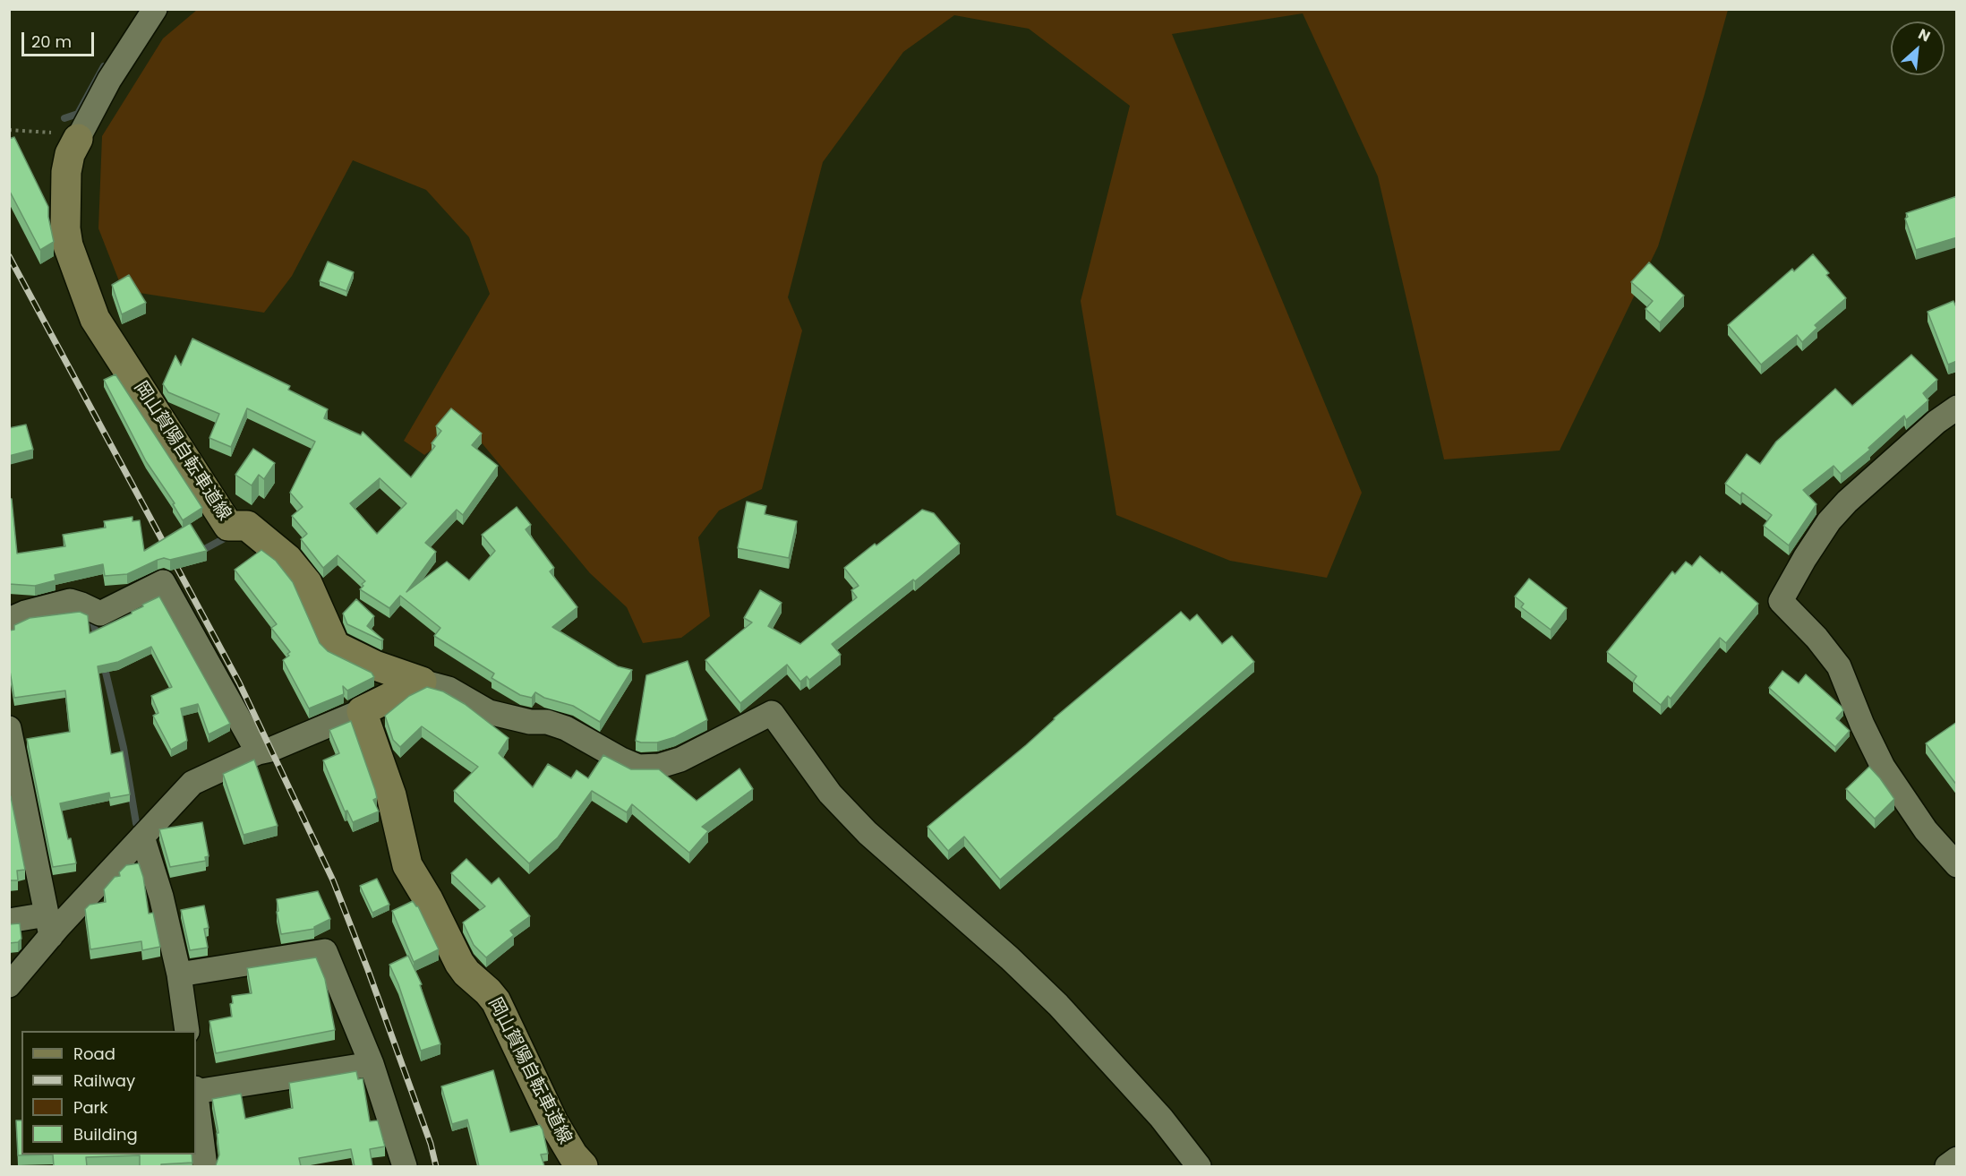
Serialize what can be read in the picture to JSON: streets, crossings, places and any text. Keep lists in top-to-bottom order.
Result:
{
  "streets": {
    "main road": ["岡山賀陽自転車道線"]
  },
  "legend": [
    "Road",
    "Railway",
    "Park",
    "Building"
  ],
  "scale_bar": "20 m",
  "north": "top right"
}
